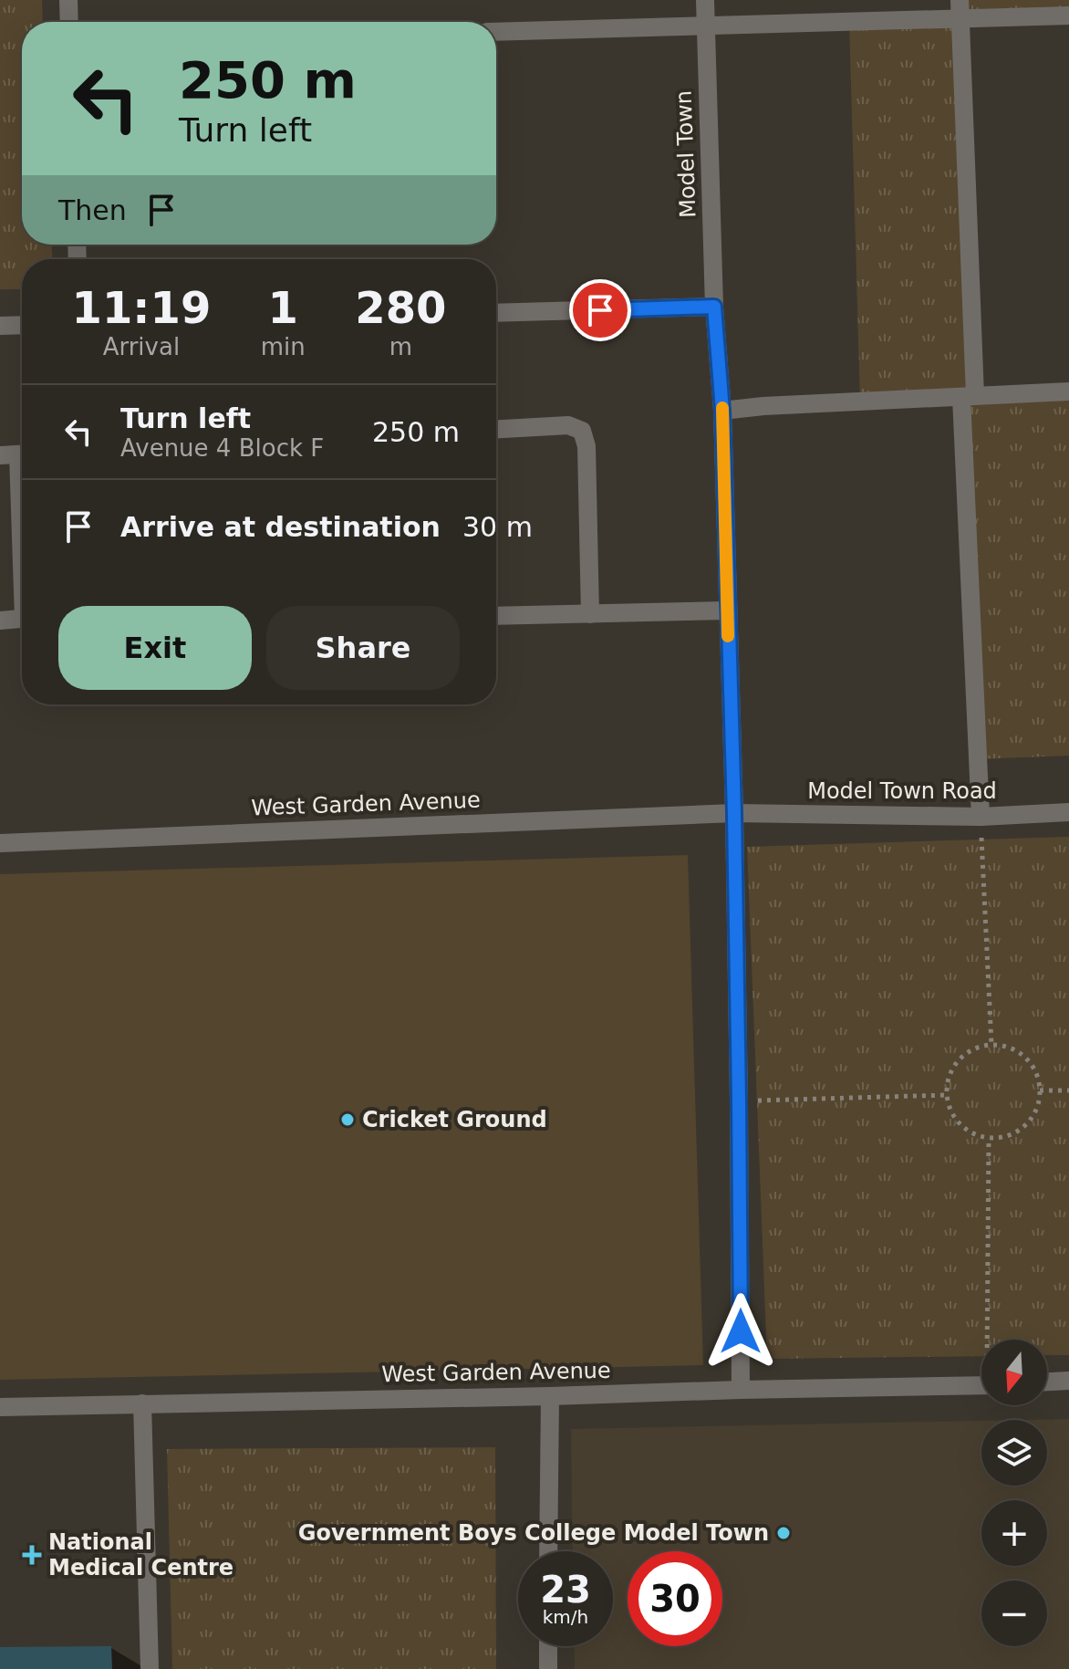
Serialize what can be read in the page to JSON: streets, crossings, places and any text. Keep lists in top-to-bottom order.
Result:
{
  "streets": {
    "street": ["Model Town", "Model Town Road", "West Garden Avenue"]
  },
  "crossings": [
    ["Model Town", "Model Town Road"],
    ["Model Town", "West Garden Avenue"],
    ["Model Town Road", "West Garden Avenue"]
  ],
  "places": {
    "other": ["Cricket Ground", "Government Boys College Model Town"],
    "health": ["National Medical Centre"]
  },
  "north": "bottom",
  "page": {
    "turn": ["250 m", "Turn left"],
    "then": "Then",
    "eta": [
      "11:19",
      "Arrival",
      "1",
      "min",
      "280",
      "m"
    ],
    "list": [
      {
        "name": "Turn left",
        "note": "Avenue 4 Block F",
        "value": "250 m"
      },
      {
        "name": "Arrive at destination",
        "value": "30 m"
      }
    ],
    "buttons": ["Exit", "Share"],
    "map_buttons": ["+", "−"],
    "speed": "23 km/h",
    "limit": "30"
  }
}
